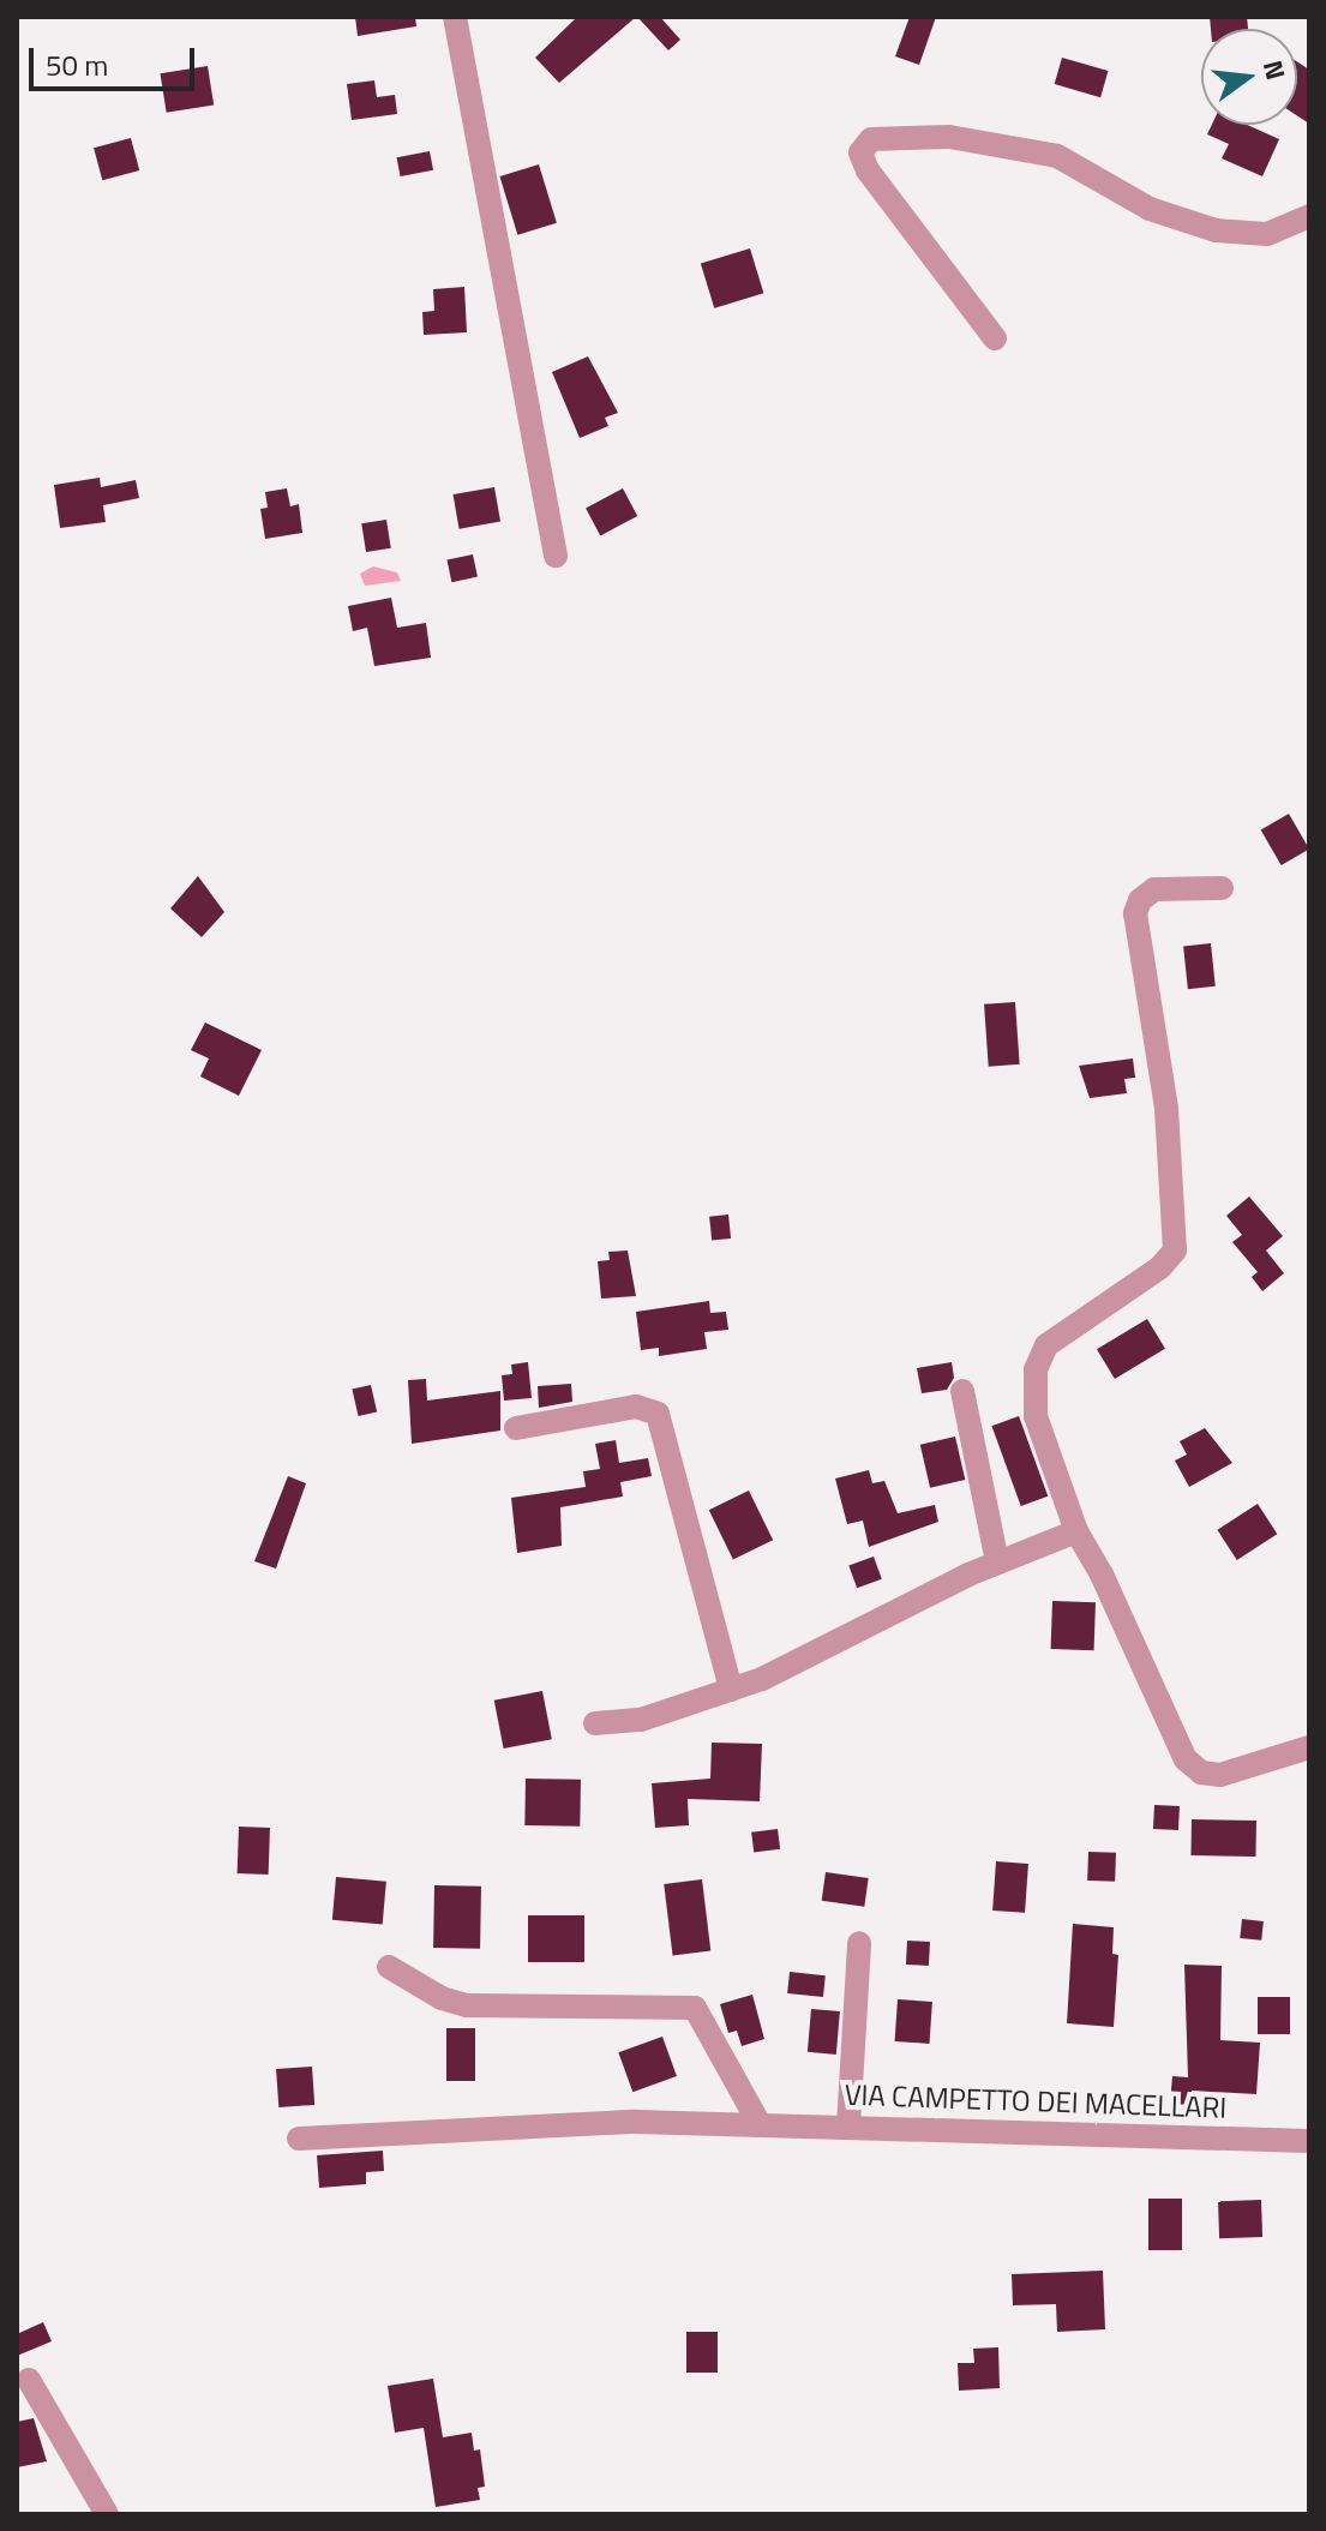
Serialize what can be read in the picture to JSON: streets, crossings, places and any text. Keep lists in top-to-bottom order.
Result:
{
  "streets": {
    "street": ["VIA CAMPETTO DEI MACELLARI"]
  },
  "scale_bar": "50 m",
  "north": "right"
}
